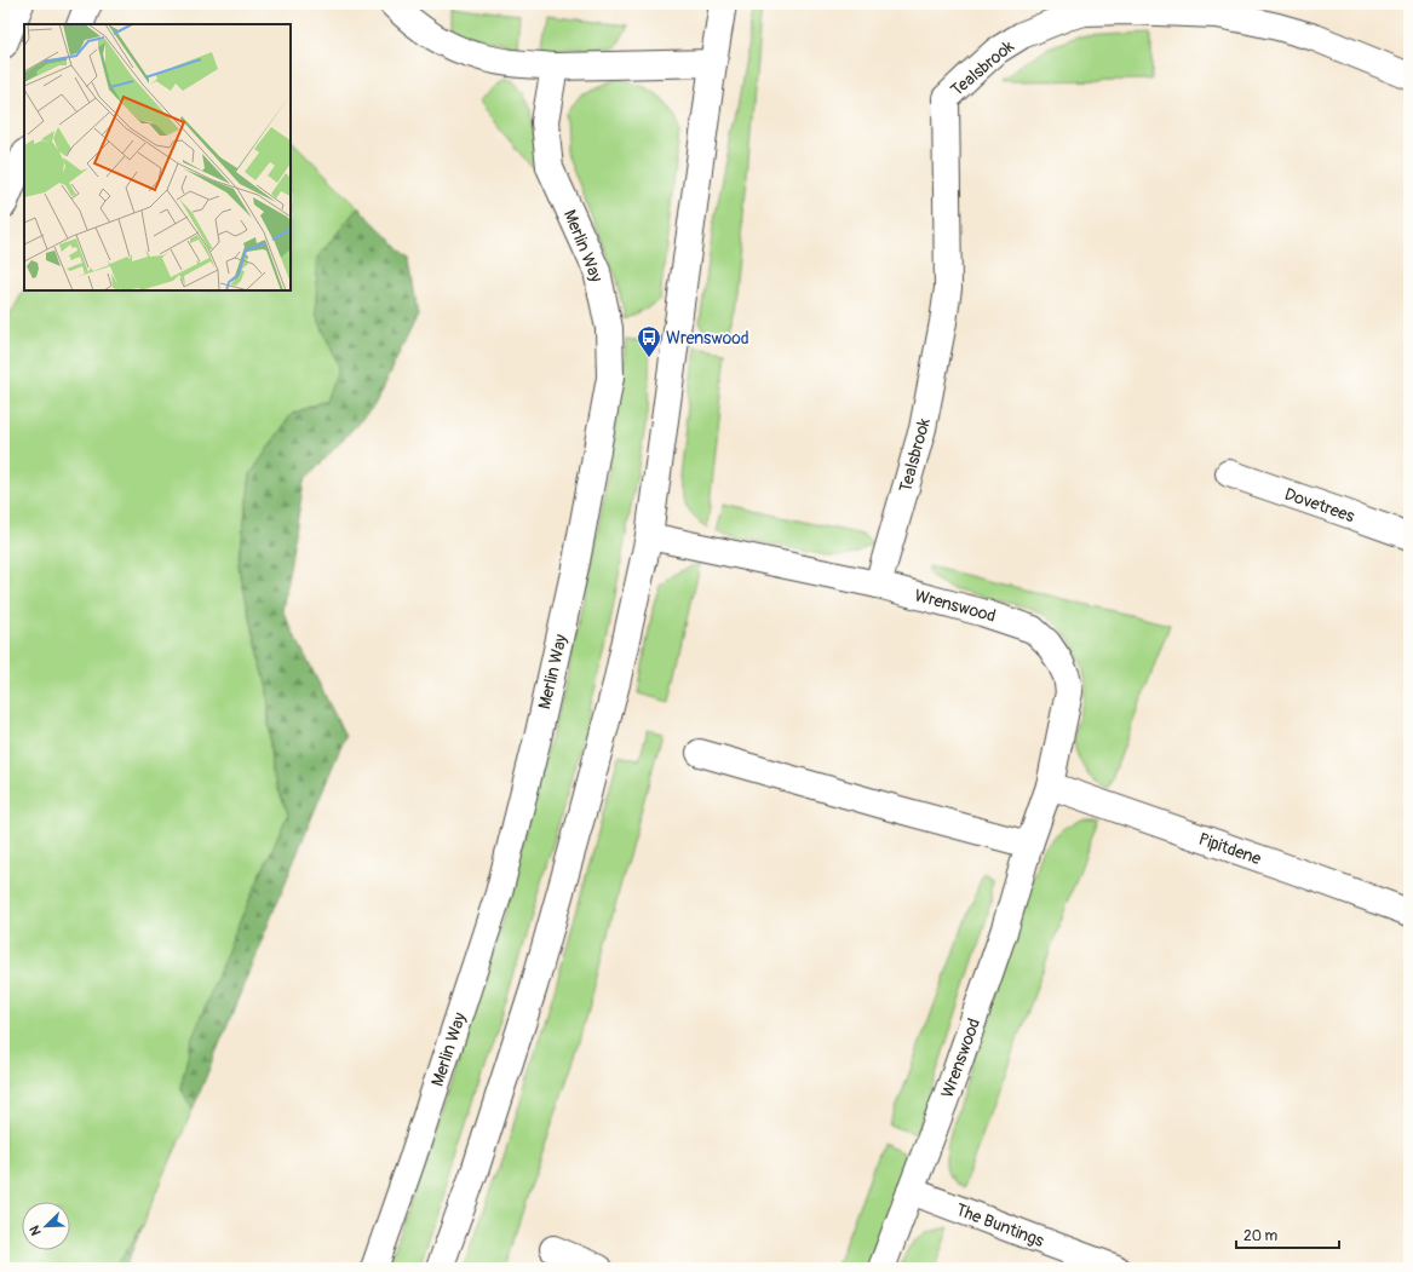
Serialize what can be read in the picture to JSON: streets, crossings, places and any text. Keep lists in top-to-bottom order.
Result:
{
  "streets": {
    "main road": [
      "Tealsbrook",
      "Merlin Way",
      "Dovetrees",
      "Wrenswood",
      "Pipitdene",
      "The Buntings"
    ]
  },
  "crossings": [
    ["Tealsbrook", "Wrenswood"],
    ["Wrenswood", "Pipitdene"],
    ["Wrenswood", "The Buntings"]
  ],
  "places": {
    "bus stop": ["Wrenswood"]
  },
  "scale_bar": "20 m",
  "north": "bottom left"
}
